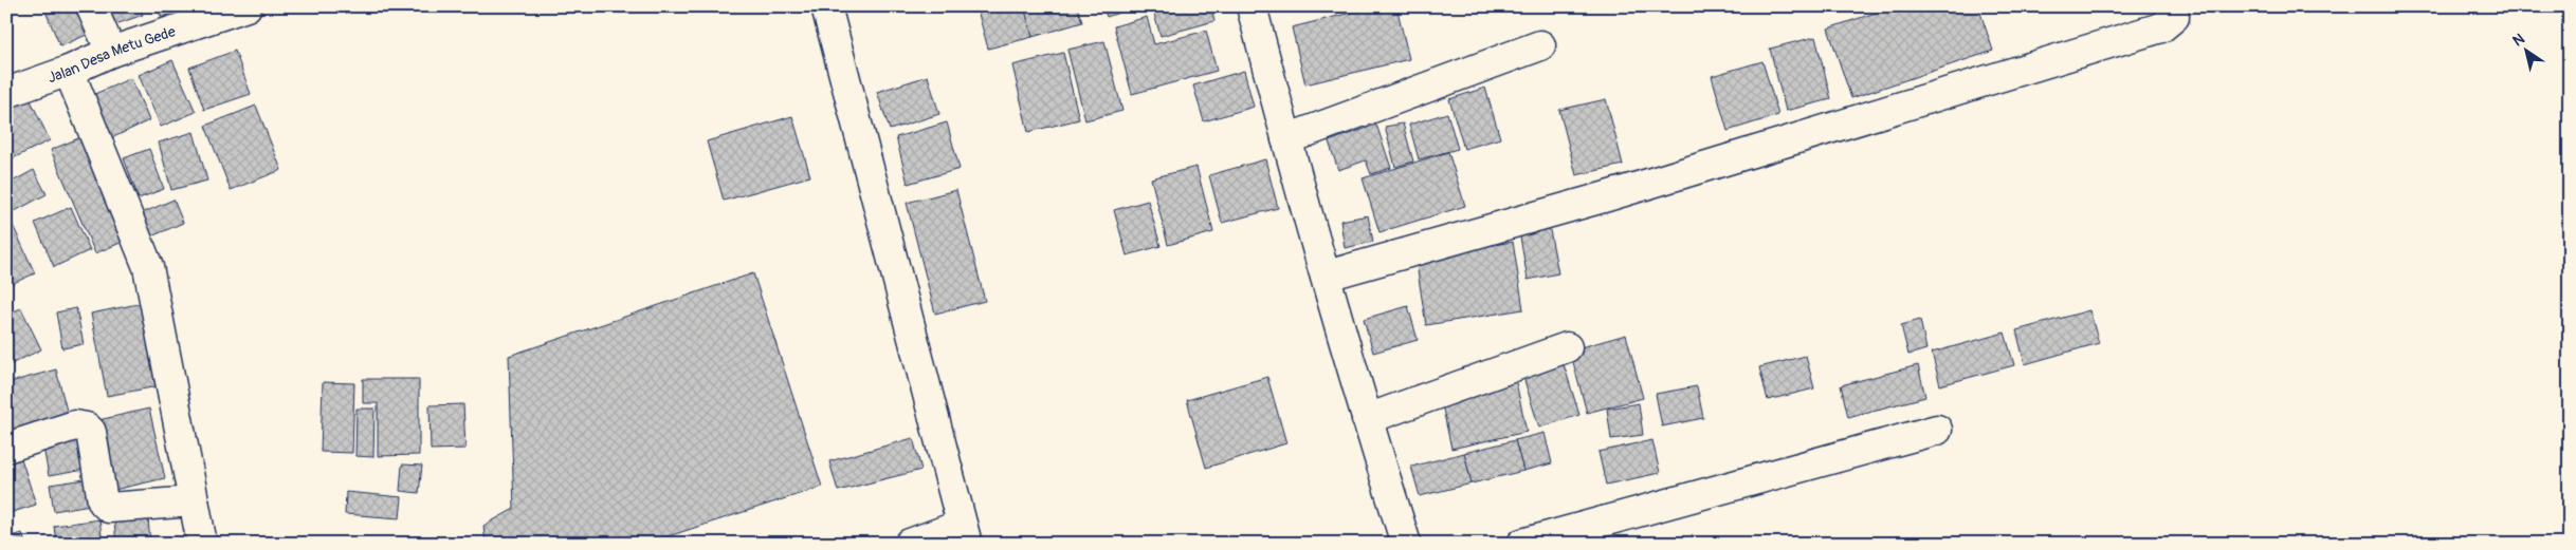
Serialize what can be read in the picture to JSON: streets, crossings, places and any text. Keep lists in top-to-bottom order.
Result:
{
  "streets": {
    "street": ["Jalan Desa Metu Gede"]
  },
  "north": "top left"
}
